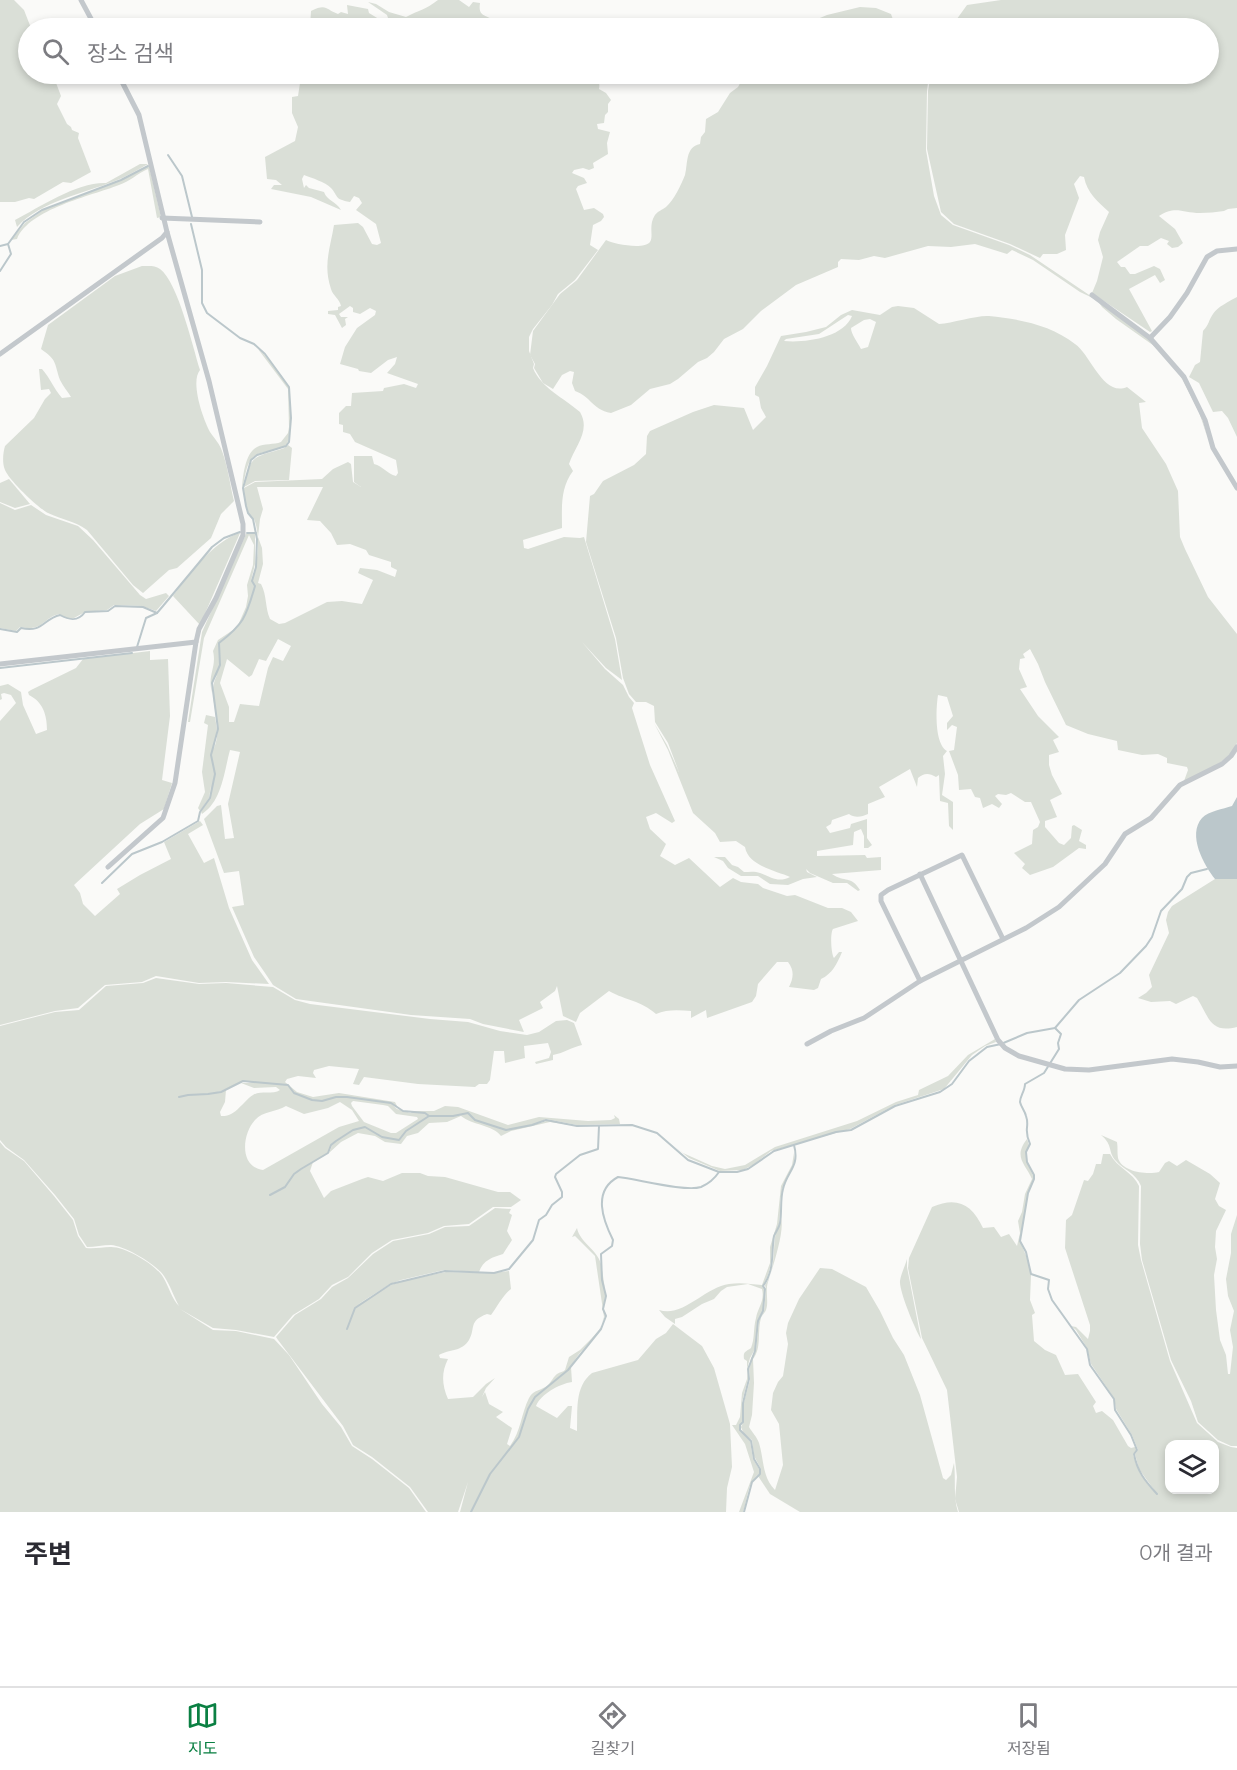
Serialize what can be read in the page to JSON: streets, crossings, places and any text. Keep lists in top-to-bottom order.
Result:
{
  "page": {
    "search": "장소 검색",
    "heading": ["주변", "0개 결과"],
    "nav": ["지도", "길찾기", "저장됨"]
  }
}
